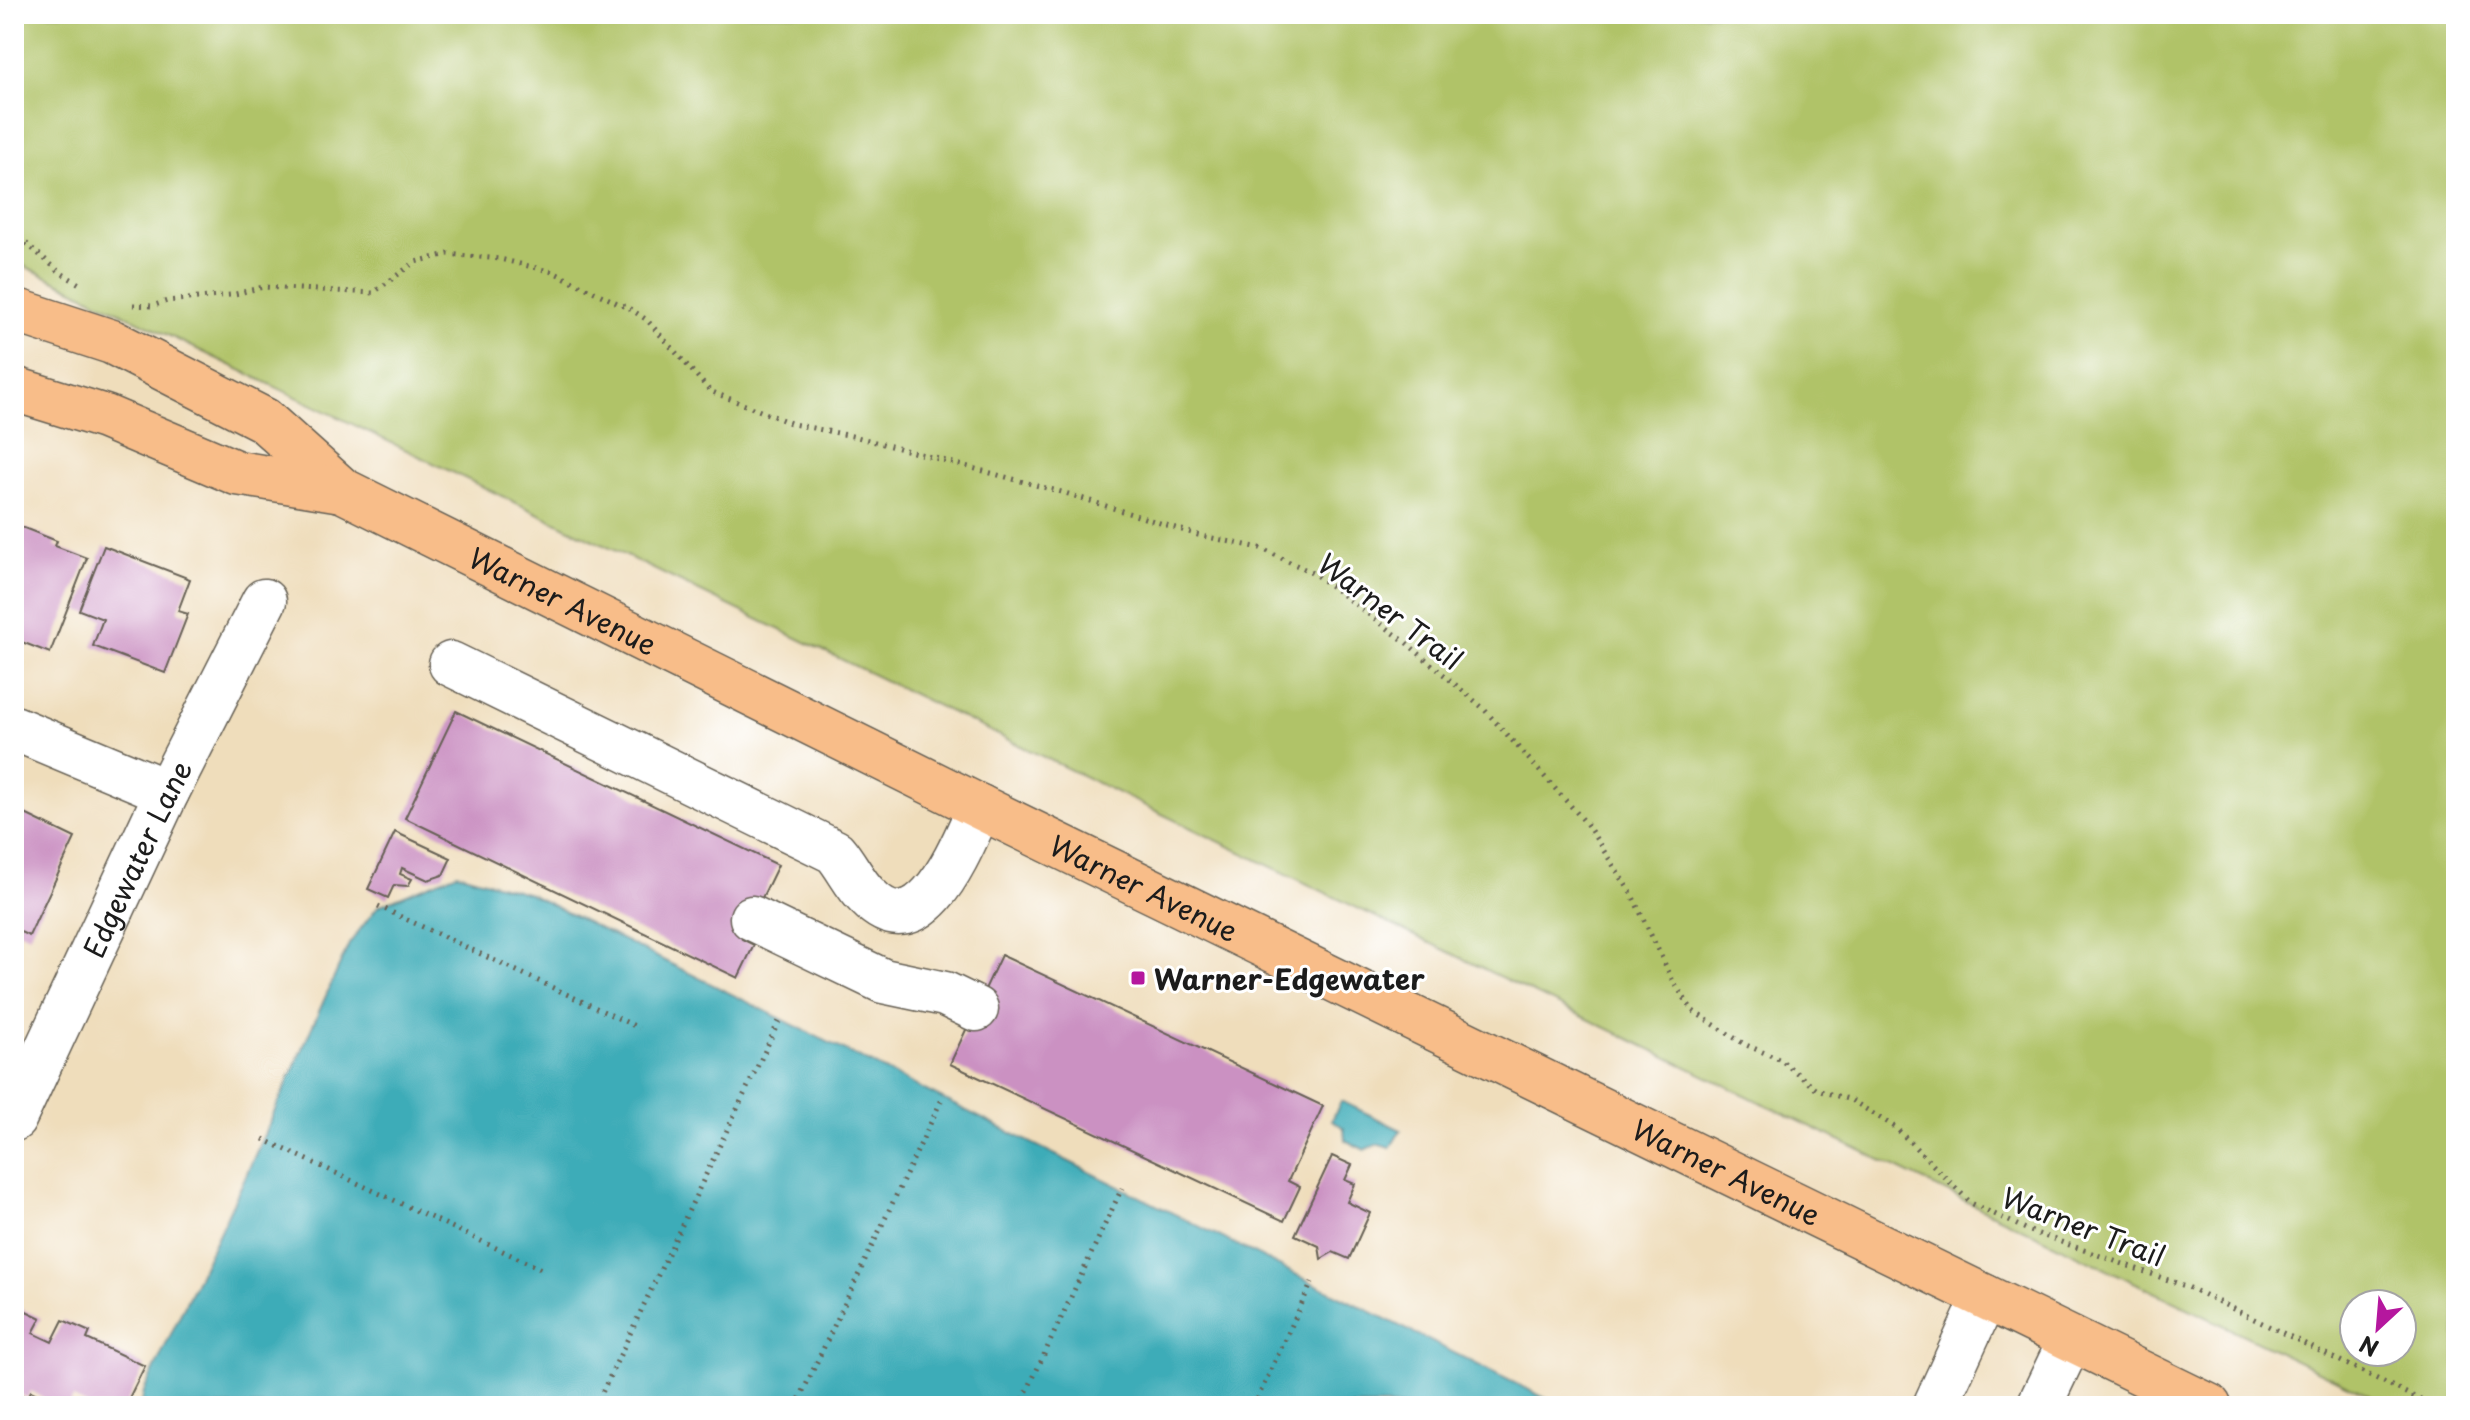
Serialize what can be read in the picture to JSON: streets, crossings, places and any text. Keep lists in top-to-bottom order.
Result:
{
  "streets": {
    "main road": ["Warner Avenue"],
    "street": ["Edgewater Lane"],
    "path": ["Warner Trail"]
  },
  "places": {
    "transit": ["Warner-Edgewater"]
  },
  "north": "bottom left"
}
